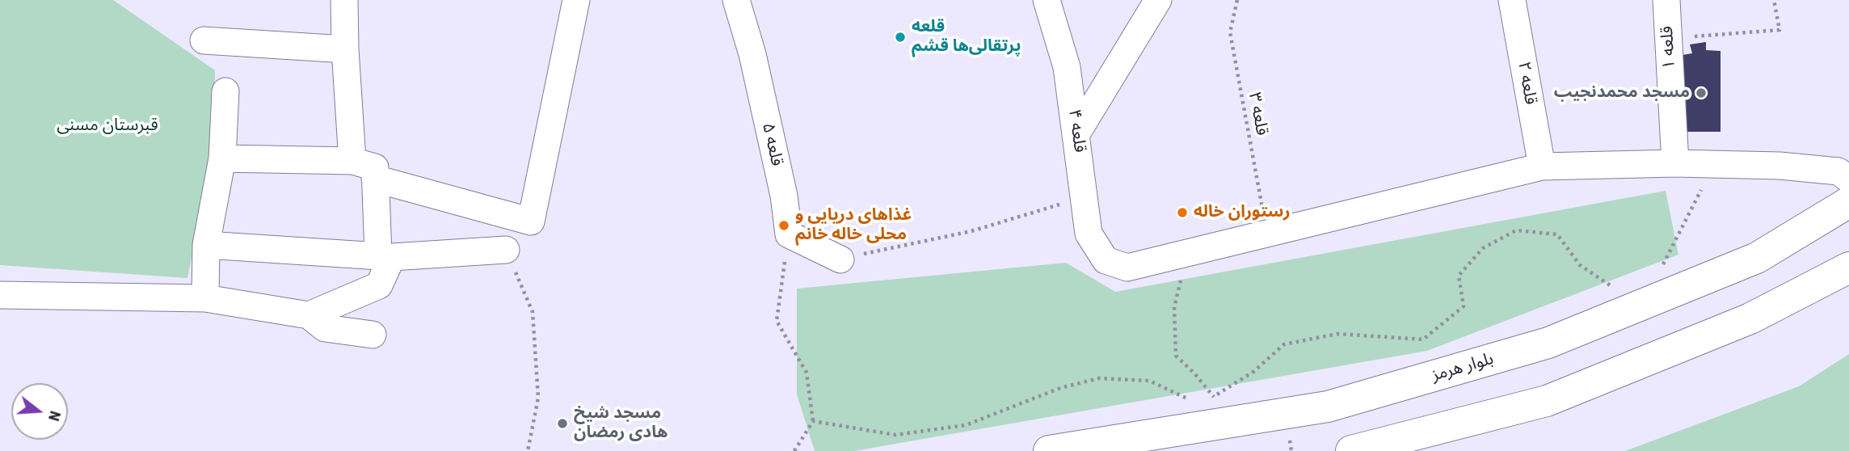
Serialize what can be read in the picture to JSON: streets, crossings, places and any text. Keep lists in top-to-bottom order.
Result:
{
  "streets": {
    "main road": ["بلوار هرمز"],
    "street": [
      "قلعه ۱",
      "قلعه ۲",
      "قلعه ۴",
      "قلعه ۵"
    ],
    "path": ["قلعه ۳"]
  },
  "parks": ["قبرستان مسنی"],
  "places": [
    "قلعه پرتقالی‌ها قشم",
    "مسجد محمدنجیب",
    "رستوران خاله",
    "غذاهای دریایی و محلی خاله‌ خانم",
    "مسجد شیخ هادی رمضان"
  ],
  "north": "right"
}
